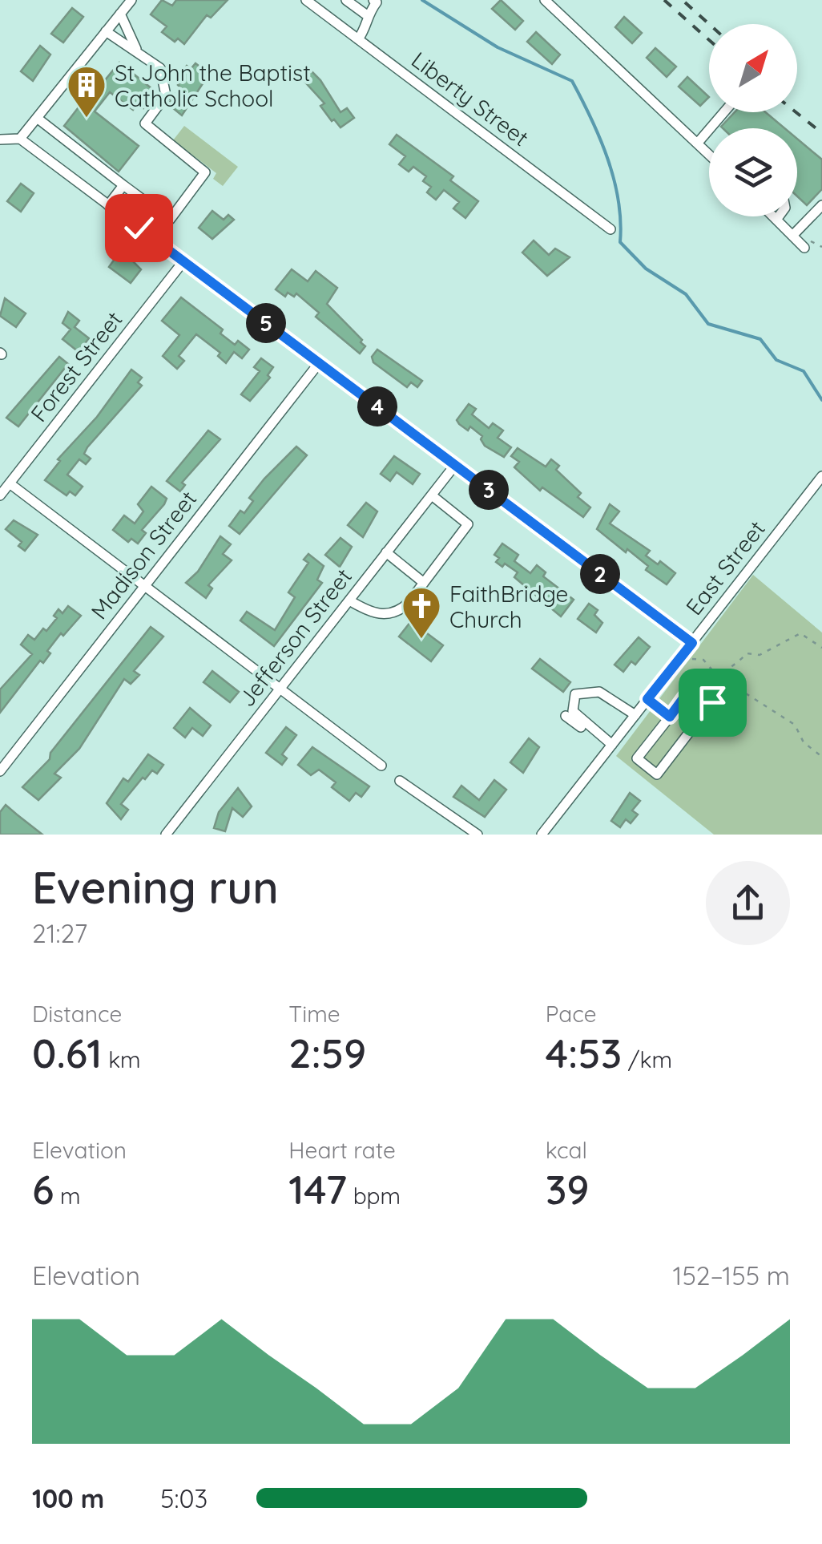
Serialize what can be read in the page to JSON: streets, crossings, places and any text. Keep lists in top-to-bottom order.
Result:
{
  "streets": {
    "street": [
      "Liberty Street",
      "Forest Street",
      "Madison Street",
      "East Street",
      "Jefferson Street"
    ]
  },
  "places": {
    "building": ["St John the Baptist Catholic School"],
    "church": ["FaithBridge Church"]
  },
  "north": "top right",
  "page": {
    "pins": [
      "5",
      "4",
      "3",
      "2"
    ],
    "heading": ["Evening run", "21:27"],
    "stats": [
      ["Distance", "0.61 km"],
      ["Time", "2:59"],
      ["Pace", "4:53 /km"],
      ["Elevation", "6 m"],
      ["Heart rate", "147 bpm"],
      ["kcal", "39"]
    ],
    "chart": ["Elevation", "152–155 m"],
    "list": [
      {
        "name": "100 m",
        "note": "5:03"
      }
    ]
  }
}
